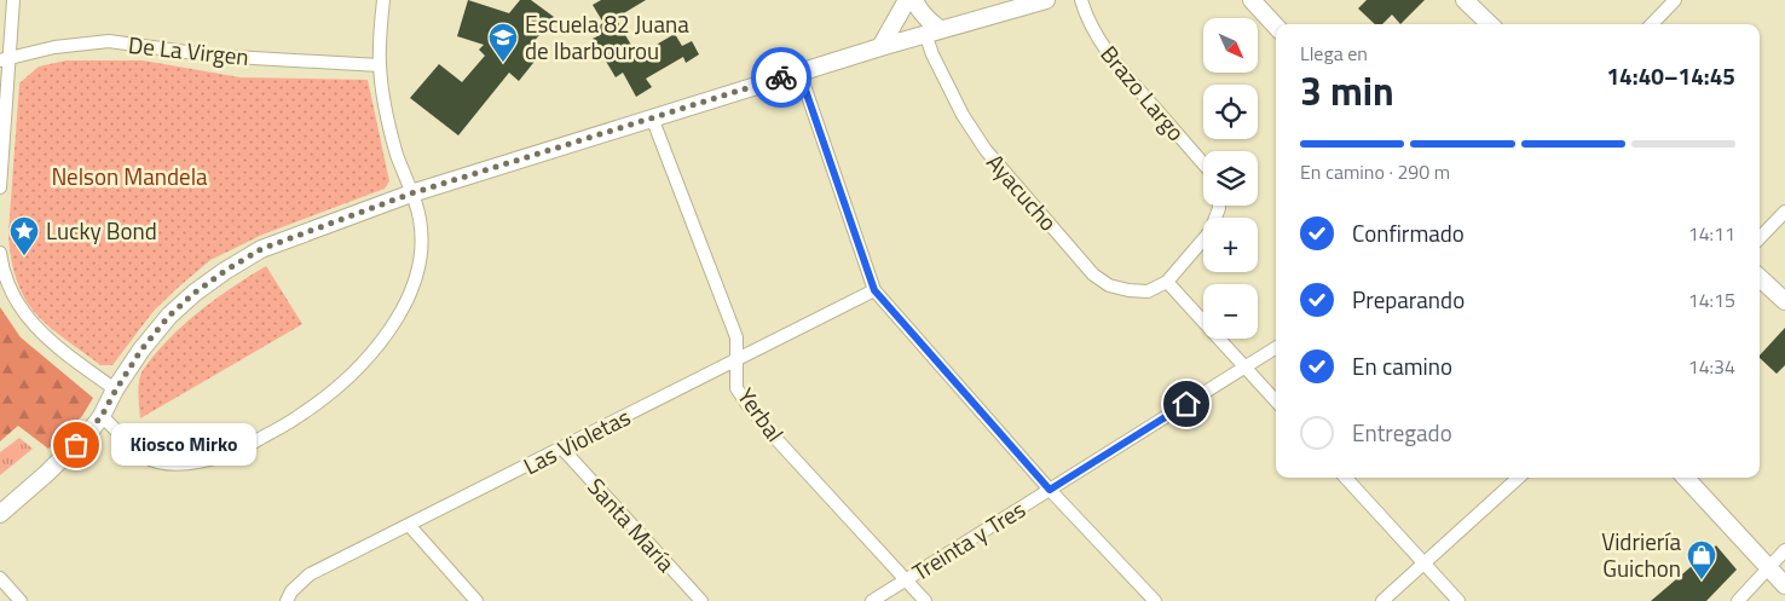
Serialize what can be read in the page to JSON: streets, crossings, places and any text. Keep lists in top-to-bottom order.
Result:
{
  "streets": {
    "street": [
      "De La Virgen",
      "Brazo Largo",
      "Ayacucho",
      "Yerbal",
      "Las Violetas",
      "Santa María",
      "Treinta y Tres"
    ]
  },
  "crossings": [
    ["Yerbal", "Las Violetas"],
    ["Yerbal", "Treinta y Tres"],
    ["Las Violetas", "Santa María"]
  ],
  "parks": ["Nelson Mandela"],
  "places": {
    "school or university": ["Escuela 82 Juana de Ibarbourou"],
    "place": ["Lucky Bond"],
    "other": ["Kiosco Mirko"],
    "shop": ["Vidriería Guichon"]
  },
  "north": "bottom right",
  "page": {
    "map_buttons": ["+", "−"],
    "heading": ["3 min", "Llega en", "14:40–14:45"],
    "bar": "En camino · 290 m",
    "list": [
      ["Confirmado", "14:11"],
      ["Preparando", "14:15"],
      ["En camino", "14:34"],
      "Entregado"
    ],
    "bubble": "Kiosco Mirko"
  }
}
